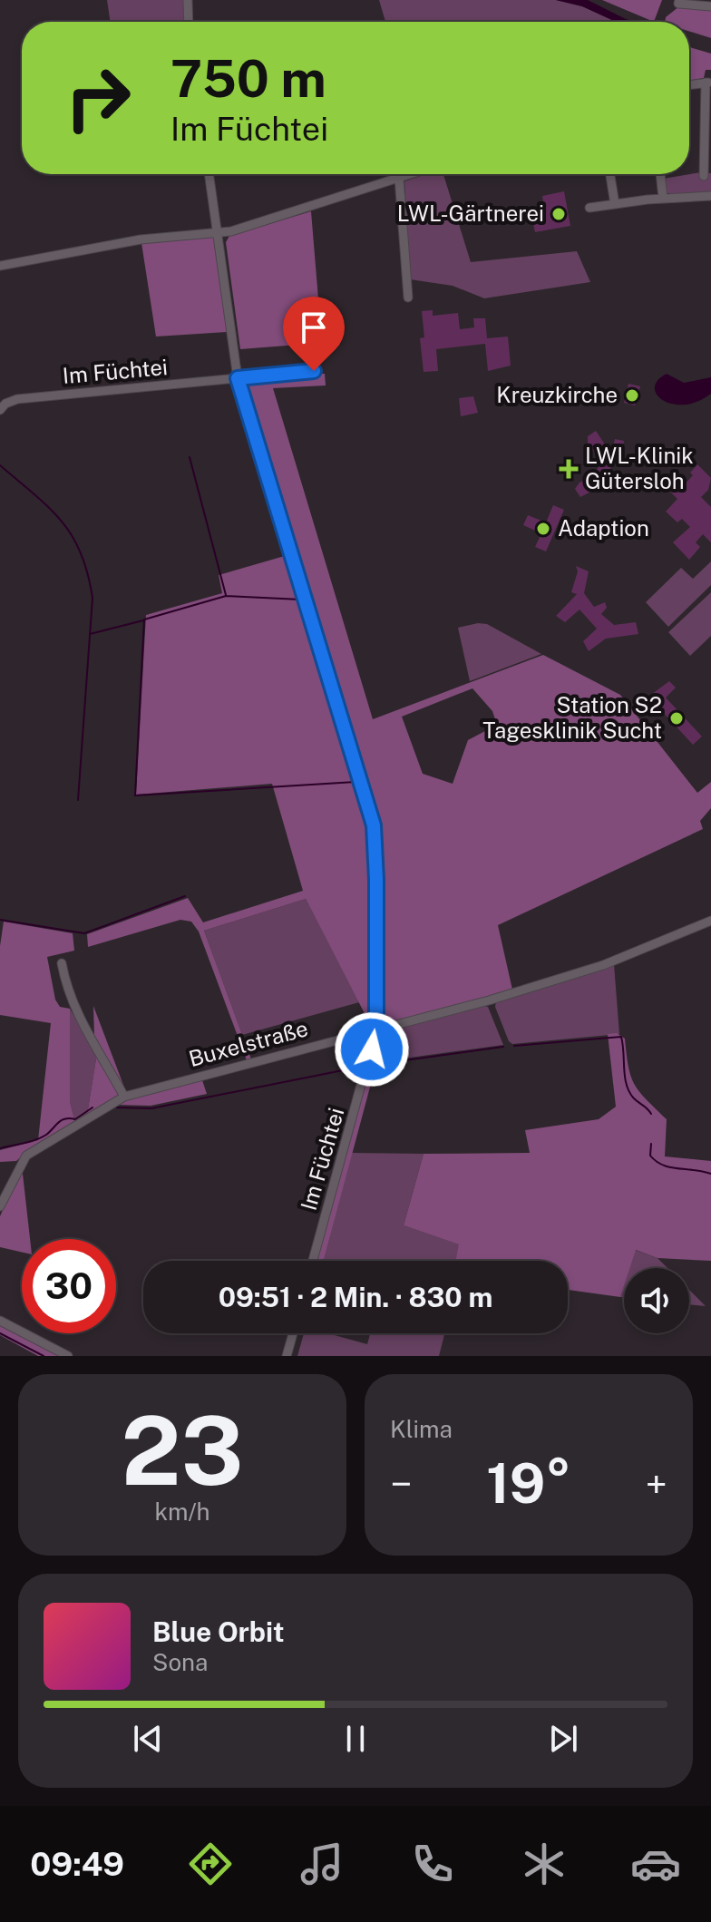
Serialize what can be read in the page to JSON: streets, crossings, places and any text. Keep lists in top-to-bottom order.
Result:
{
  "streets": {
    "street": ["Im Füchtei", "Buxelstraße"]
  },
  "crossings": [
    ["Im Füchtei", "Buxelstraße"]
  ],
  "places": {
    "other": [
      "LWL-Gärtnerei",
      "Kreuzkirche",
      "Adaption",
      "Station S2 Tagesklinik Sucht"
    ],
    "health": ["LWL-Klinik Gütersloh"]
  },
  "page": {
    "turn": ["750 m", "Im Füchtei"],
    "limit": "30",
    "trip": "09:51 · 2 Min. · 830 m",
    "tile": [
      ["23", "km/h"],
      "Klima"
    ],
    "heat": ["−", "19°", "+"],
    "song": ["Blue Orbit", "Sona"],
    "tabs": "09:49"
  }
}
